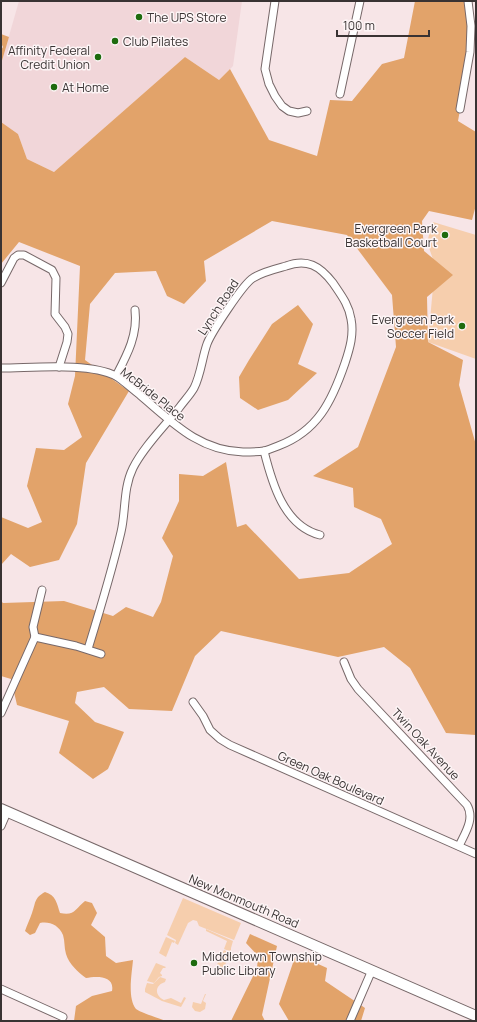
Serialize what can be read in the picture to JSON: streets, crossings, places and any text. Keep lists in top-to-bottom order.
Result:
{
  "streets": {
    "main road": ["New Monmouth Road"],
    "street": [
      "Lynch Road",
      "McBride Place",
      "Twin Oak Avenue",
      "Green Oak Boulevard"
    ]
  },
  "crossings": [
    ["Lynch Road", "McBride Place"],
    ["Twin Oak Avenue", "Green Oak Boulevard"]
  ],
  "places": [
    "The UPS Store",
    "Club Pilates",
    "Affinity Federal Credit Union",
    "At Home",
    "Evergreen Park Basketball Court",
    "Evergreen Park Soccer Field",
    "Middletown Township Public Library"
  ],
  "scale_bar": "100 m"
}
